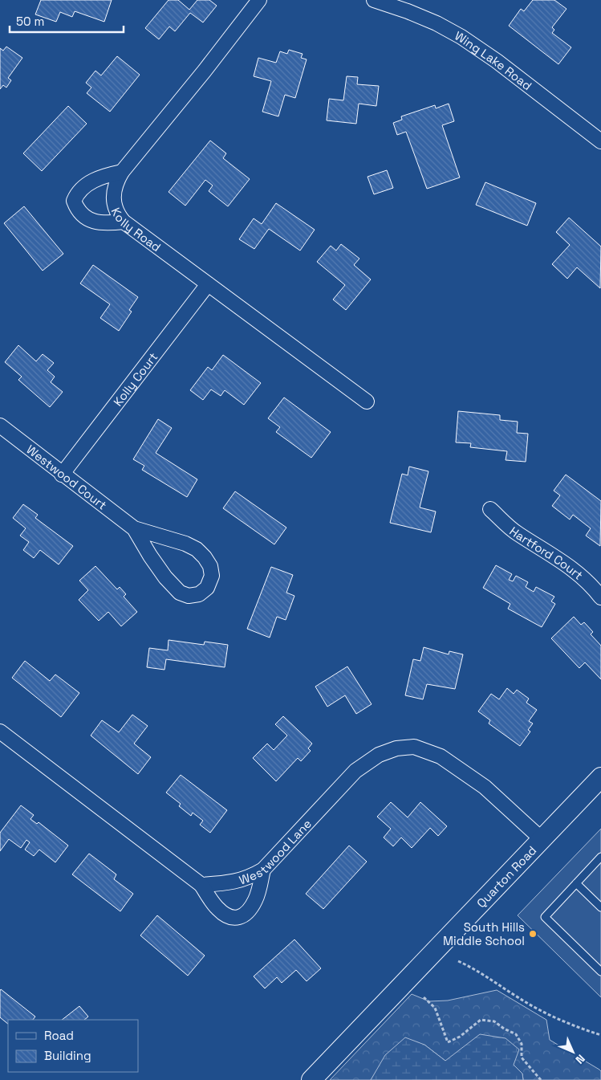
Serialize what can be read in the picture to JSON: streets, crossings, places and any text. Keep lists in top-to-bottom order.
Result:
{
  "streets": {
    "street": [
      "Wing Lake Road",
      "Kolly Road",
      "Kolly Court",
      "Westwood Court",
      "Hartford Court",
      "Westwood Lane",
      "Quarton Road"
    ]
  },
  "crossings": [
    ["Kolly Road", "Kolly Court"],
    ["Kolly Court", "Westwood Court"],
    ["Westwood Lane", "Quarton Road"]
  ],
  "places": ["South Hills Middle School"],
  "legend": ["Road", "Building"],
  "scale_bar": "50 m",
  "north": "bottom right"
}
